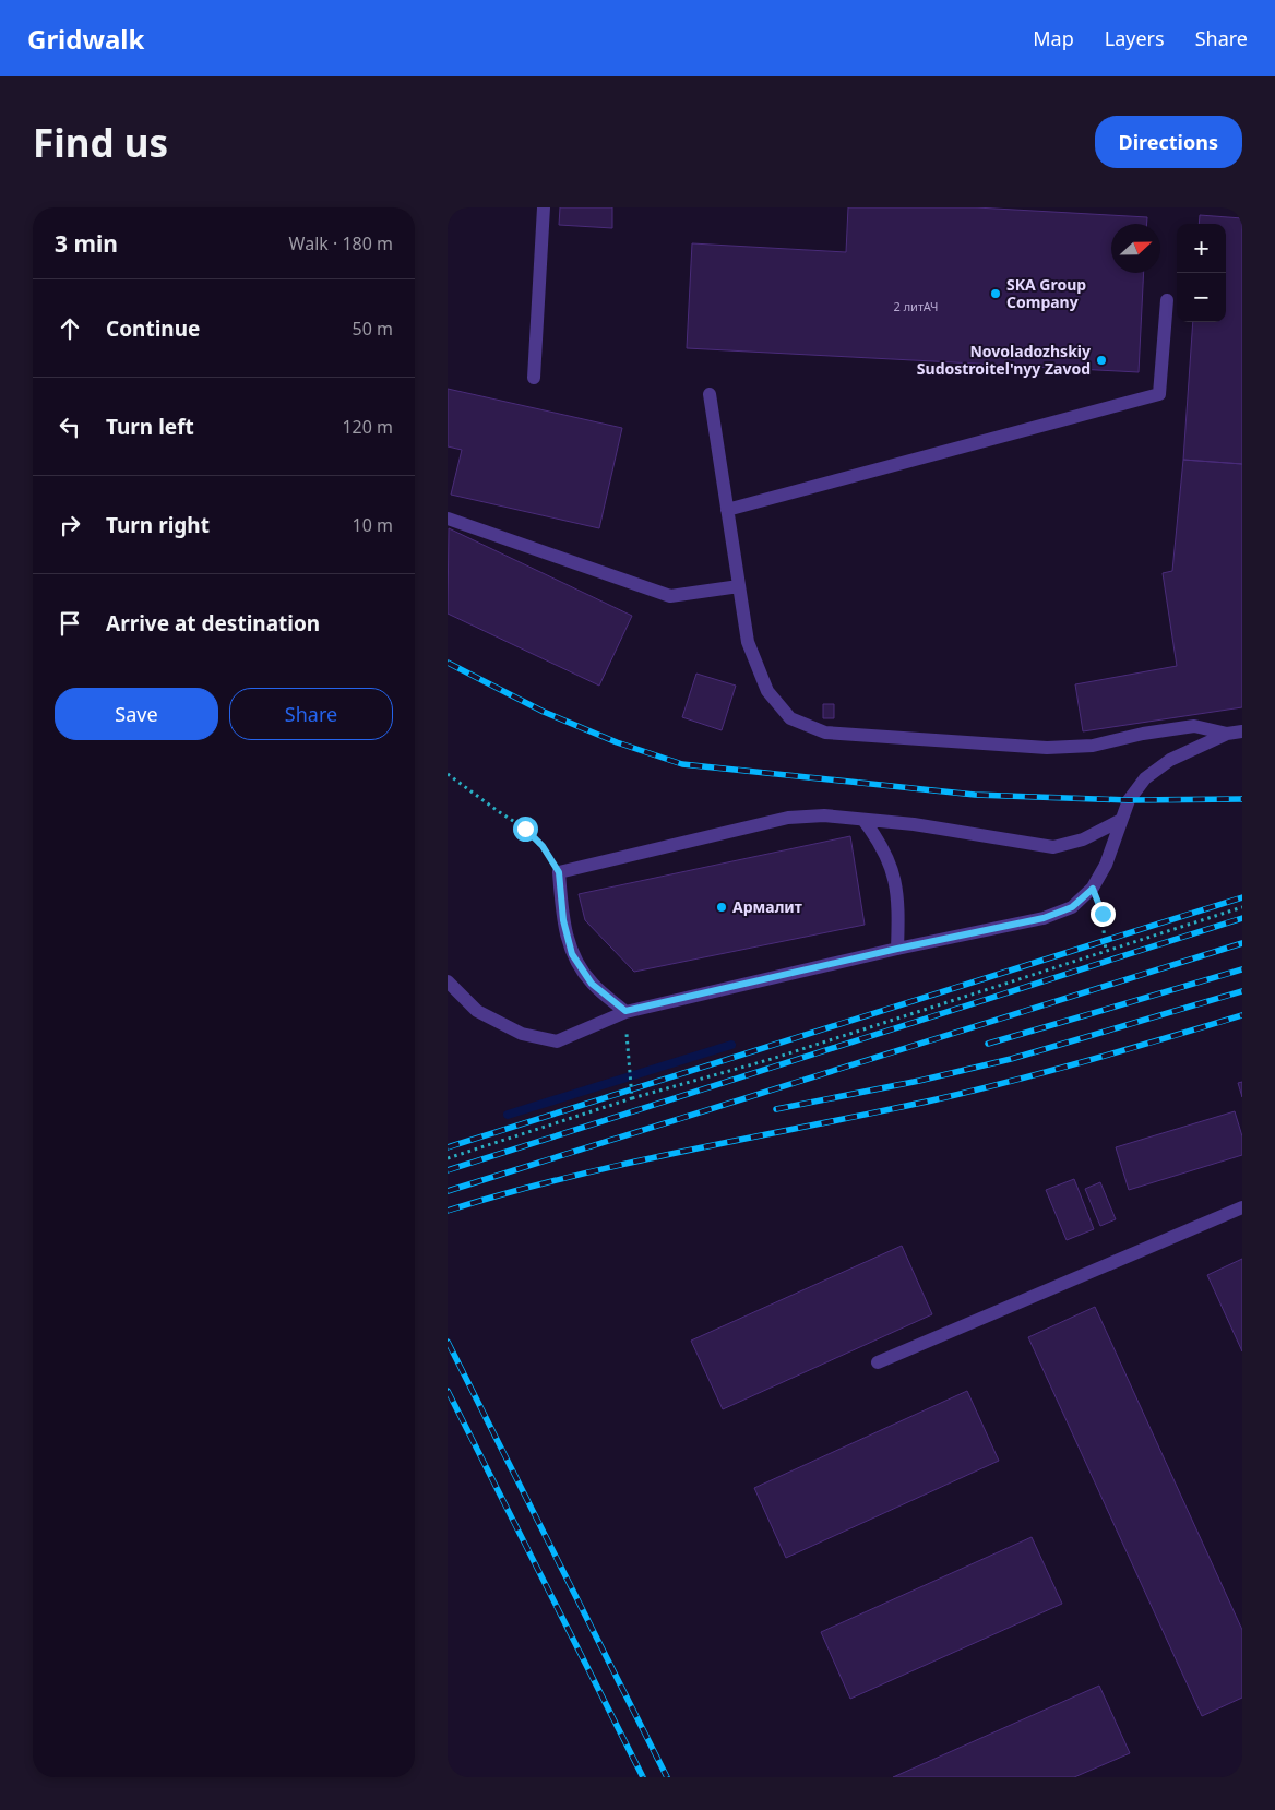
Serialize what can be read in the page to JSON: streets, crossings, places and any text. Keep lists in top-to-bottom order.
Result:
{
  "places": ["SKA Group Company", "Novoladozhskiy Sudostroitel'nyy Zavod", "Армалит"],
  "house_numbers": ["2 литАЧ"],
  "north": "right",
  "page": {
    "header": "Gridwalk",
    "nav": ["Map", "Layers", "Share"],
    "buttons": [
      "Directions",
      ["Save", "Share"]
    ],
    "title": "Find us",
    "heading": ["3 min", "Walk · 180 m"],
    "map_buttons": ["+", "−"],
    "list": [
      ["Continue", "50 m"],
      ["Turn left", "120 m"],
      ["Turn right", "10 m"],
      "Arrive at destination"
    ]
  }
}
